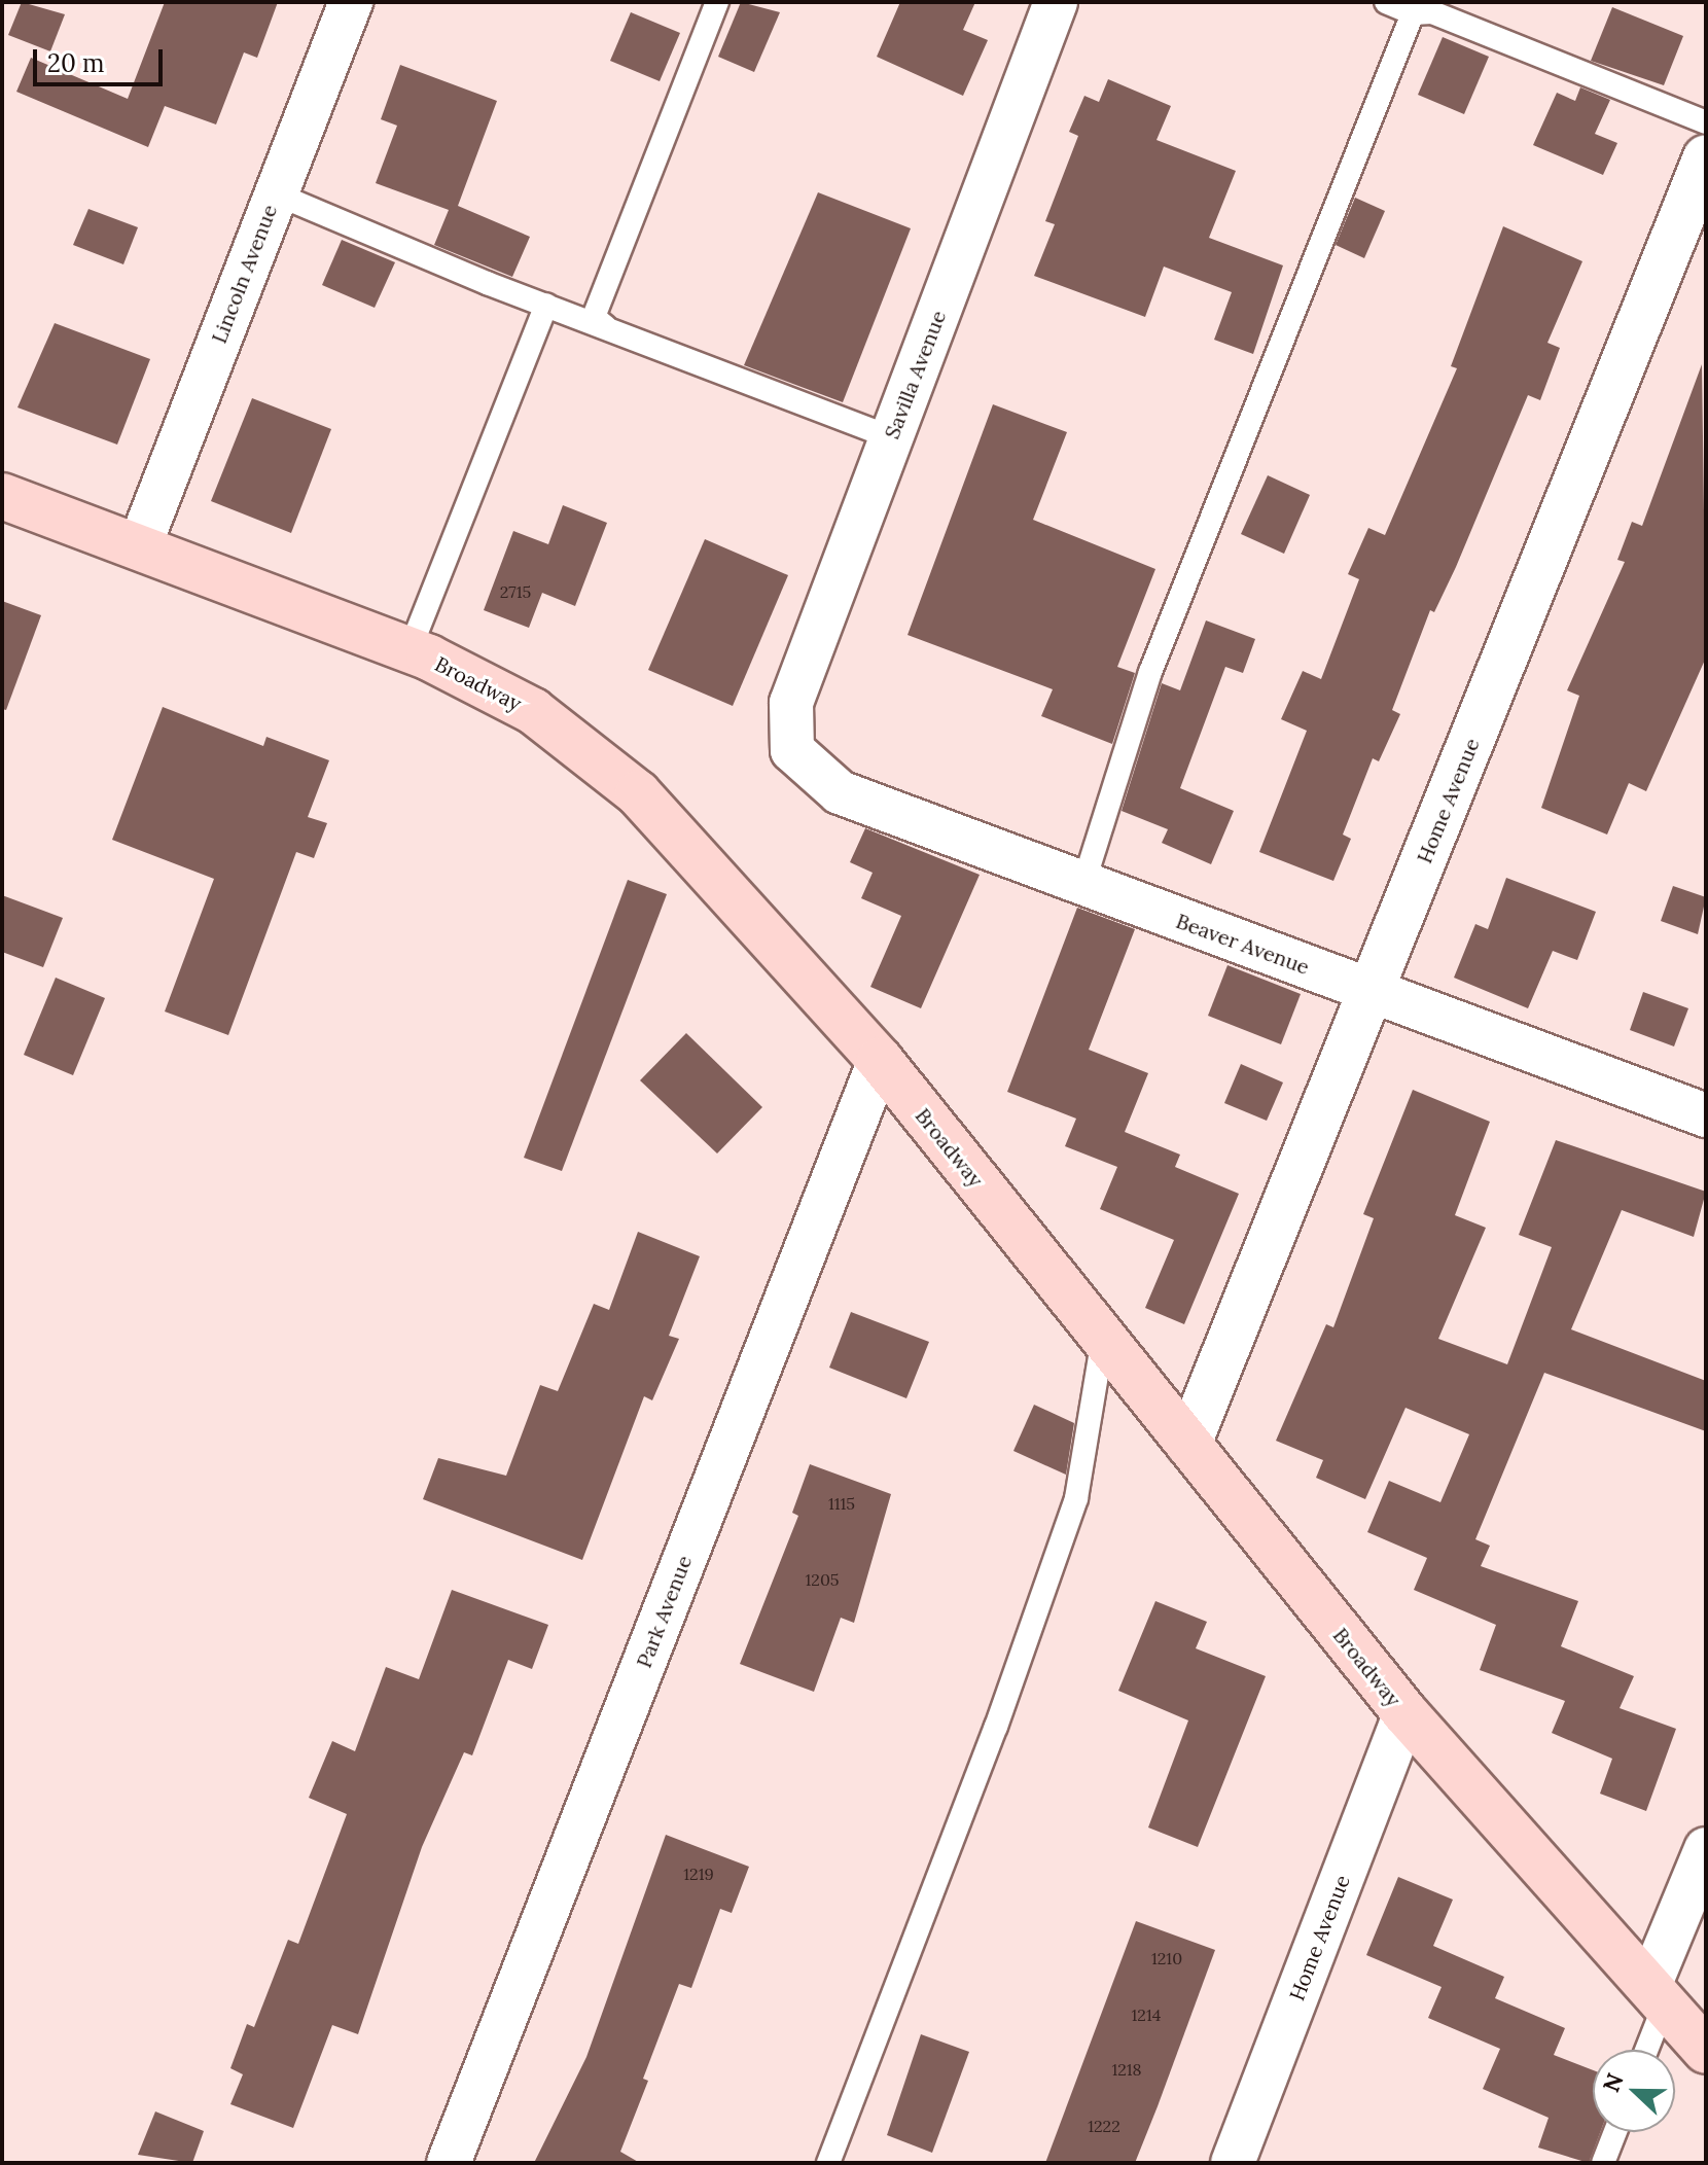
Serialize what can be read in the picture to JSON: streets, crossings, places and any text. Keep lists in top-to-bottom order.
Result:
{
  "streets": {
    "main road": ["Broadway"],
    "street": [
      "Lincoln Avenue",
      "Savilla Avenue",
      "Home Avenue",
      "Beaver Avenue",
      "Park Avenue"
    ]
  },
  "crossings": [
    ["Lincoln Avenue", "Broadway"],
    ["Savilla Avenue", "Beaver Avenue"],
    ["Broadway", "Home Avenue"],
    ["Broadway", "Park Avenue"],
    ["Home Avenue", "Beaver Avenue"]
  ],
  "house_numbers": [
    "2715",
    "1115",
    "1205",
    "1219",
    "1210",
    "1214",
    "1218",
    "1222"
  ],
  "scale_bar": "20 m",
  "north": "left"
}
